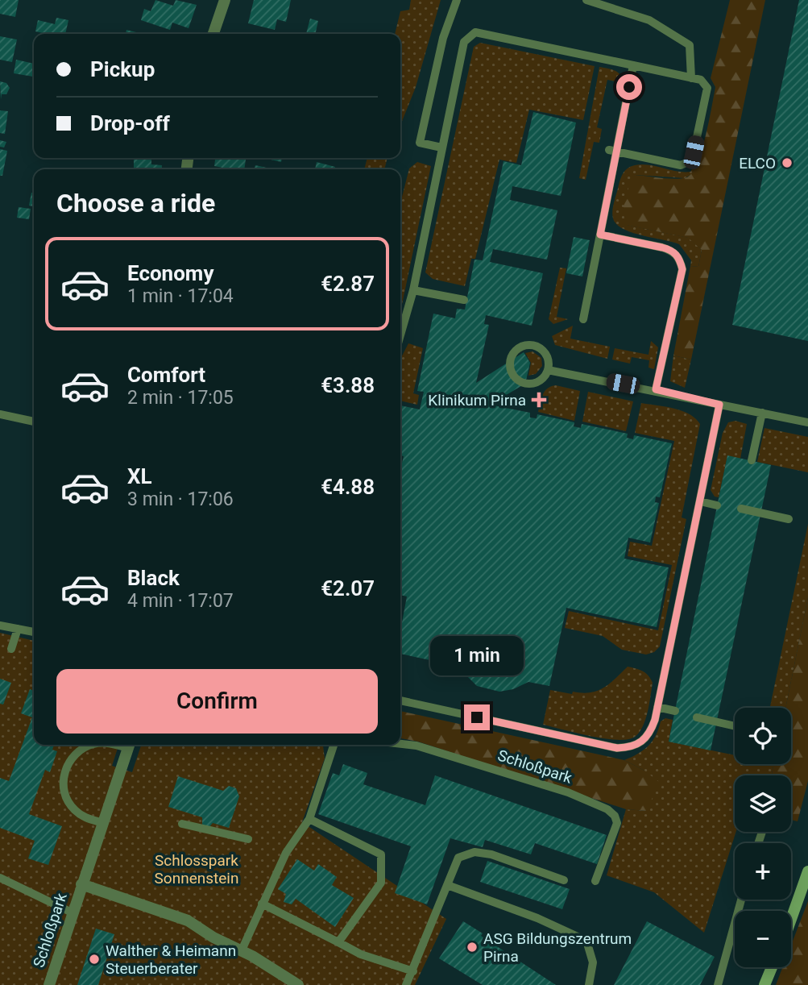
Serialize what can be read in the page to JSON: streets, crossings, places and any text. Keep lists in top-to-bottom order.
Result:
{
  "streets": {
    "street": ["Schloßpark"]
  },
  "parks": ["Schlosspark Sonnenstein"],
  "places": {
    "other": ["ELCO", "ASG Bildungszentrum Pirna", "Walther & Heimann Steuerberater"],
    "health": ["Klinikum Pirna"]
  },
  "page": {
    "banner": ["Pickup", "Drop-off"],
    "heading": "Choose a ride",
    "list": [
      {
        "name": "Economy",
        "note": "1 min · 17:04",
        "value": "€2.87"
      },
      {
        "name": "Comfort",
        "note": "2 min · 17:05",
        "value": "€3.88"
      },
      {
        "name": "XL",
        "note": "3 min · 17:06",
        "value": "€4.88"
      },
      {
        "name": "Black",
        "note": "4 min · 17:07",
        "value": "€2.07"
      }
    ],
    "bubble": "1 min",
    "buttons": "Confirm",
    "map_buttons": ["+", "−"]
  }
}
